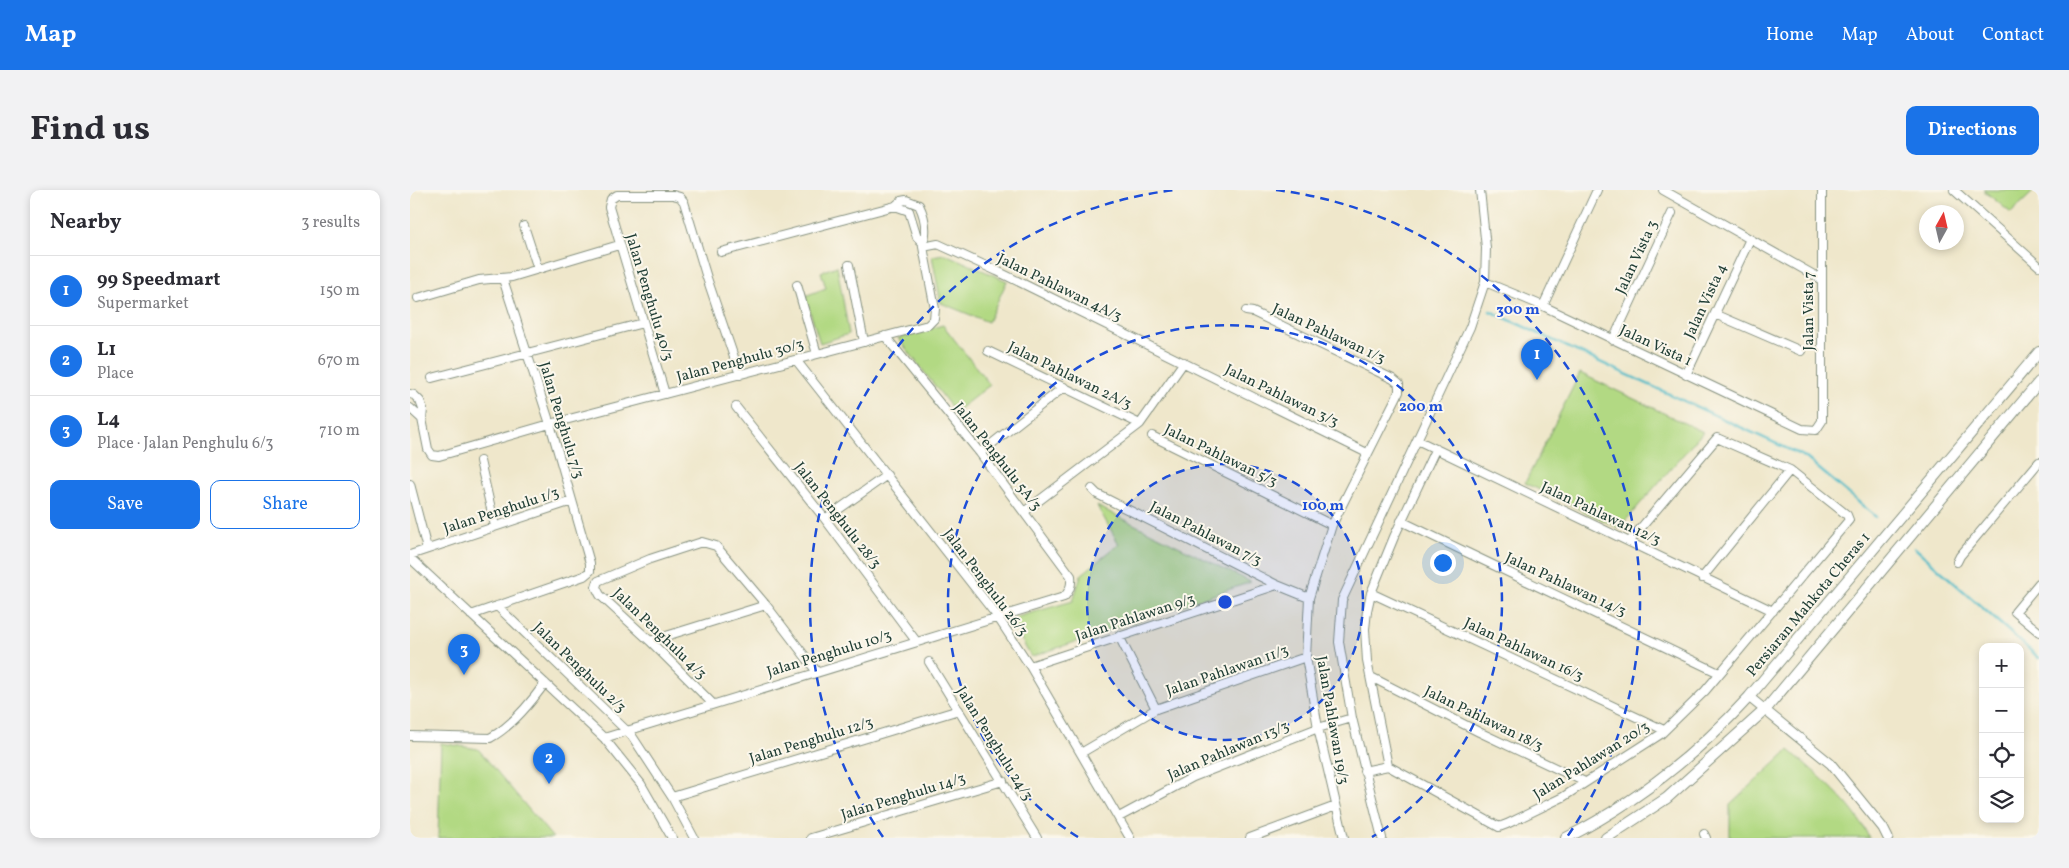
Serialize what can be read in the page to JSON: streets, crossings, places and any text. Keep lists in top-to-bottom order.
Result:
{
  "streets": {
    "main road": ["Persiaran Mahkota Cheras 1"],
    "street": [
      "Jalan Vista 3",
      "Jalan Pahlawan 4A/3",
      "Jalan Penghulu 40/3",
      "Jalan Vista 4",
      "Jalan Vista 7",
      "Jalan Pahlawan 1/3",
      "Jalan Vista 1",
      "Jalan Penghulu 30/3",
      "Jalan Pahlawan 2A/3",
      "Jalan Pahlawan 3/3",
      "Jalan Penghulu 7/3",
      "Jalan Pahlawan 5/3",
      "Jalan Penghulu 5A/3",
      "Jalan Penghulu 1/3",
      "Jalan Pahlawan 12/3",
      "Jalan Penghulu 28/3",
      "Jalan Pahlawan 7/3",
      "Jalan Penghulu 26/3",
      "Jalan Pahlawan 14/3",
      "Jalan Pahlawan 9/3",
      "Jalan Penghulu 4/3",
      "Jalan Pahlawan 16/3",
      "Jalan Penghulu 10/3",
      "Jalan Penghulu 2/3",
      "Jalan Pahlawan 11/3",
      "Jalan Pahlawan 18/3",
      "Jalan Pahlawan 19/3",
      "Jalan Penghulu 12/3",
      "Jalan Penghulu 24/3",
      "Jalan Pahlawan 13/3",
      "Jalan Pahlawan 20/3",
      "Jalan Penghulu 14/3"
    ]
  },
  "crossings": [
    ["Jalan Vista 3", "Jalan Vista 1"],
    ["Jalan Pahlawan 4A/3", "Jalan Penghulu 30/3"],
    ["Jalan Pahlawan 4A/3", "Jalan Pahlawan 3/3"],
    ["Jalan Penghulu 40/3", "Jalan Penghulu 30/3"],
    ["Jalan Vista 4", "Jalan Vista 1"],
    ["Jalan Vista 7", "Jalan Vista 1"],
    ["Jalan Pahlawan 1/3", "Jalan Pahlawan 19/3"],
    ["Jalan Penghulu 30/3", "Jalan Penghulu 7/3"],
    ["Jalan Penghulu 30/3", "Jalan Penghulu 5A/3"],
    ["Jalan Penghulu 30/3", "Jalan Penghulu 26/3"],
    ["Jalan Pahlawan 3/3", "Jalan Pahlawan 19/3"],
    ["Jalan Penghulu 7/3", "Jalan Penghulu 1/3"],
    ["Jalan Penghulu 7/3", "Jalan Penghulu 2/3"],
    ["Jalan Pahlawan 5/3", "Jalan Pahlawan 19/3"],
    ["Jalan Penghulu 5A/3", "Jalan Penghulu 10/3"],
    ["Jalan Pahlawan 12/3", "Jalan Pahlawan 20/3"],
    ["Jalan Penghulu 28/3", "Jalan Penghulu 10/3"],
    ["Jalan Pahlawan 7/3", "Jalan Pahlawan 9/3"],
    ["Jalan Pahlawan 7/3", "Jalan Pahlawan 19/3"],
    ["Jalan Penghulu 26/3", "Jalan Pahlawan 9/3"],
    ["Jalan Penghulu 26/3", "Jalan Penghulu 10/3"],
    ["Jalan Penghulu 26/3", "Jalan Pahlawan 11/3"],
    ["Jalan Penghulu 26/3", "Jalan Pahlawan 13/3"],
    ["Jalan Pahlawan 14/3", "Jalan Pahlawan 20/3"],
    ["Jalan Penghulu 4/3", "Jalan Penghulu 10/3"],
    ["Jalan Pahlawan 16/3", "Jalan Pahlawan 20/3"],
    ["Jalan Penghulu 10/3", "Jalan Penghulu 2/3"],
    ["Jalan Penghulu 2/3", "Jalan Penghulu 12/3"],
    ["Jalan Pahlawan 11/3", "Jalan Pahlawan 19/3"],
    ["Jalan Pahlawan 18/3", "Jalan Pahlawan 20/3"],
    ["Jalan Pahlawan 19/3", "Jalan Pahlawan 13/3"],
    ["Jalan Penghulu 12/3", "Jalan Penghulu 24/3"],
    ["Jalan Penghulu 24/3", "Jalan Penghulu 14/3"]
  ],
  "north": "top",
  "page": {
    "header": "Map",
    "nav": [
      "Home",
      "Map",
      "About",
      "Contact"
    ],
    "title": "Find us",
    "buttons": [
      "Directions",
      ["Save", "Share"]
    ],
    "heading": ["Nearby", "3 results"],
    "list": [
      {
        "mark": "1",
        "name": "99 Speedmart",
        "note": "Supermarket",
        "value": "150 m"
      },
      {
        "mark": "2",
        "name": "L1",
        "note": "Place",
        "value": "670 m"
      },
      {
        "mark": "3",
        "name": "L4",
        "note": "Place · Jalan Penghulu 6/3",
        "value": "710 m"
      }
    ],
    "pins": ["1", "3", "2"],
    "map_buttons": ["+", "−"]
  },
  "rings": ["300 m", "200 m", "100 m"]
}
